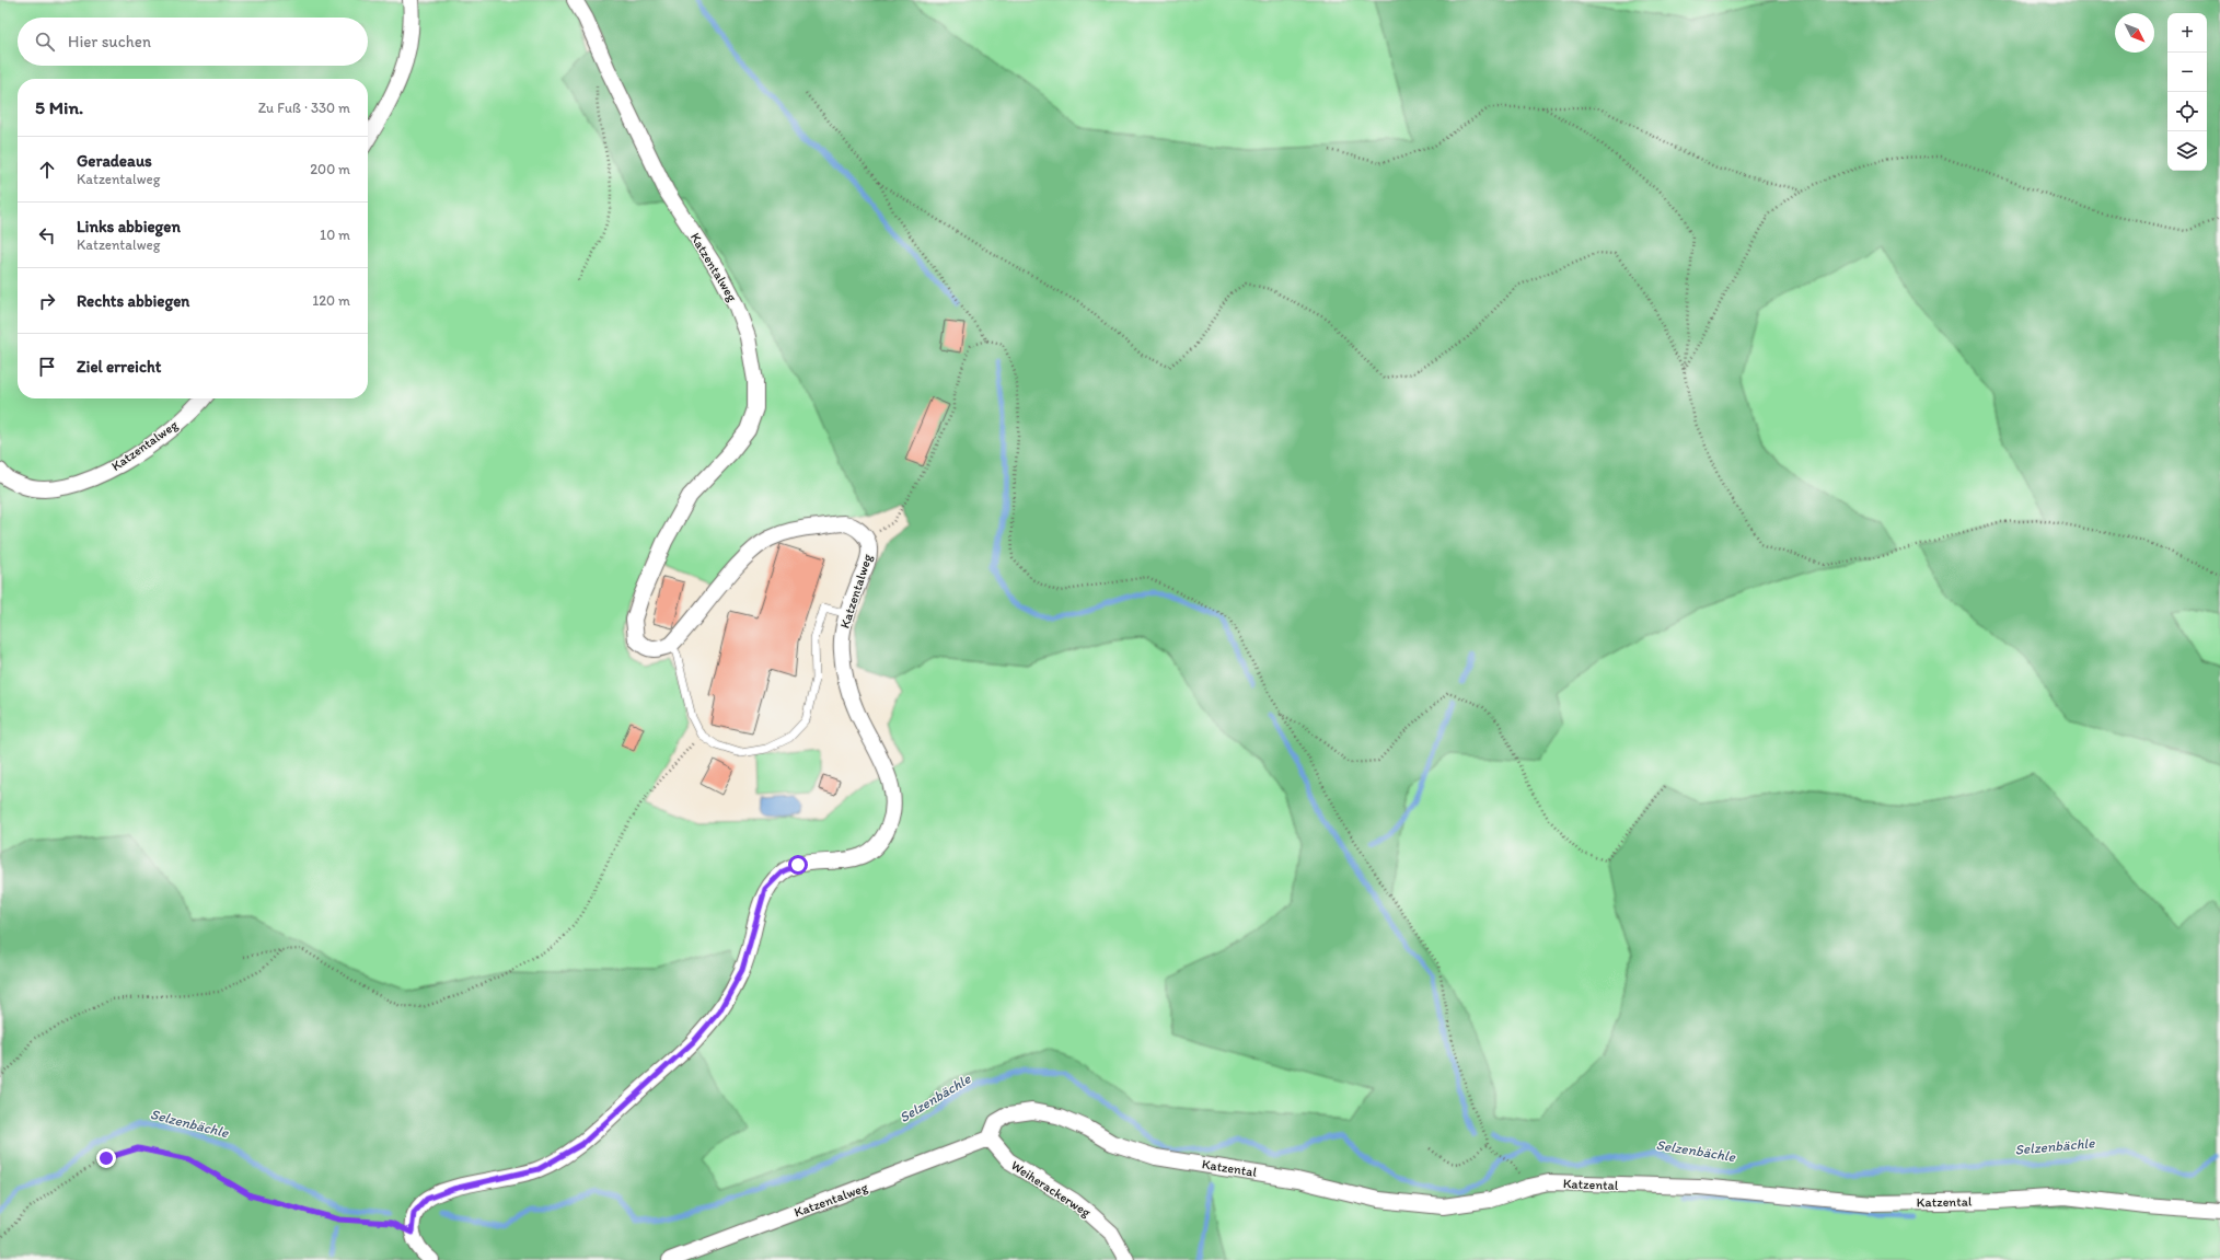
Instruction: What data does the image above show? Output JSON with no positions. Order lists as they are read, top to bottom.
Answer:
{
  "streets": {
    "street": ["Katzentalweg", "Katzental", "Weiherackerweg"]
  },
  "crossings": [
    ["Katzentalweg", "Katzental"],
    ["Katzentalweg", "Weiherackerweg"],
    ["Katzental", "Weiherackerweg"]
  ],
  "water": ["Selzenbächle"],
  "north": "bottom right",
  "page": {
    "map_buttons": ["+", "−"],
    "search": "Hier suchen",
    "heading": ["5 Min.", "Zu Fuß · 330 m"],
    "list": [
      ["Geradeaus", "Katzentalweg", "200 m"],
      ["Links abbiegen", "Katzentalweg", "10 m"],
      ["Rechts abbiegen", "120 m"],
      "Ziel erreicht"
    ]
  }
}
